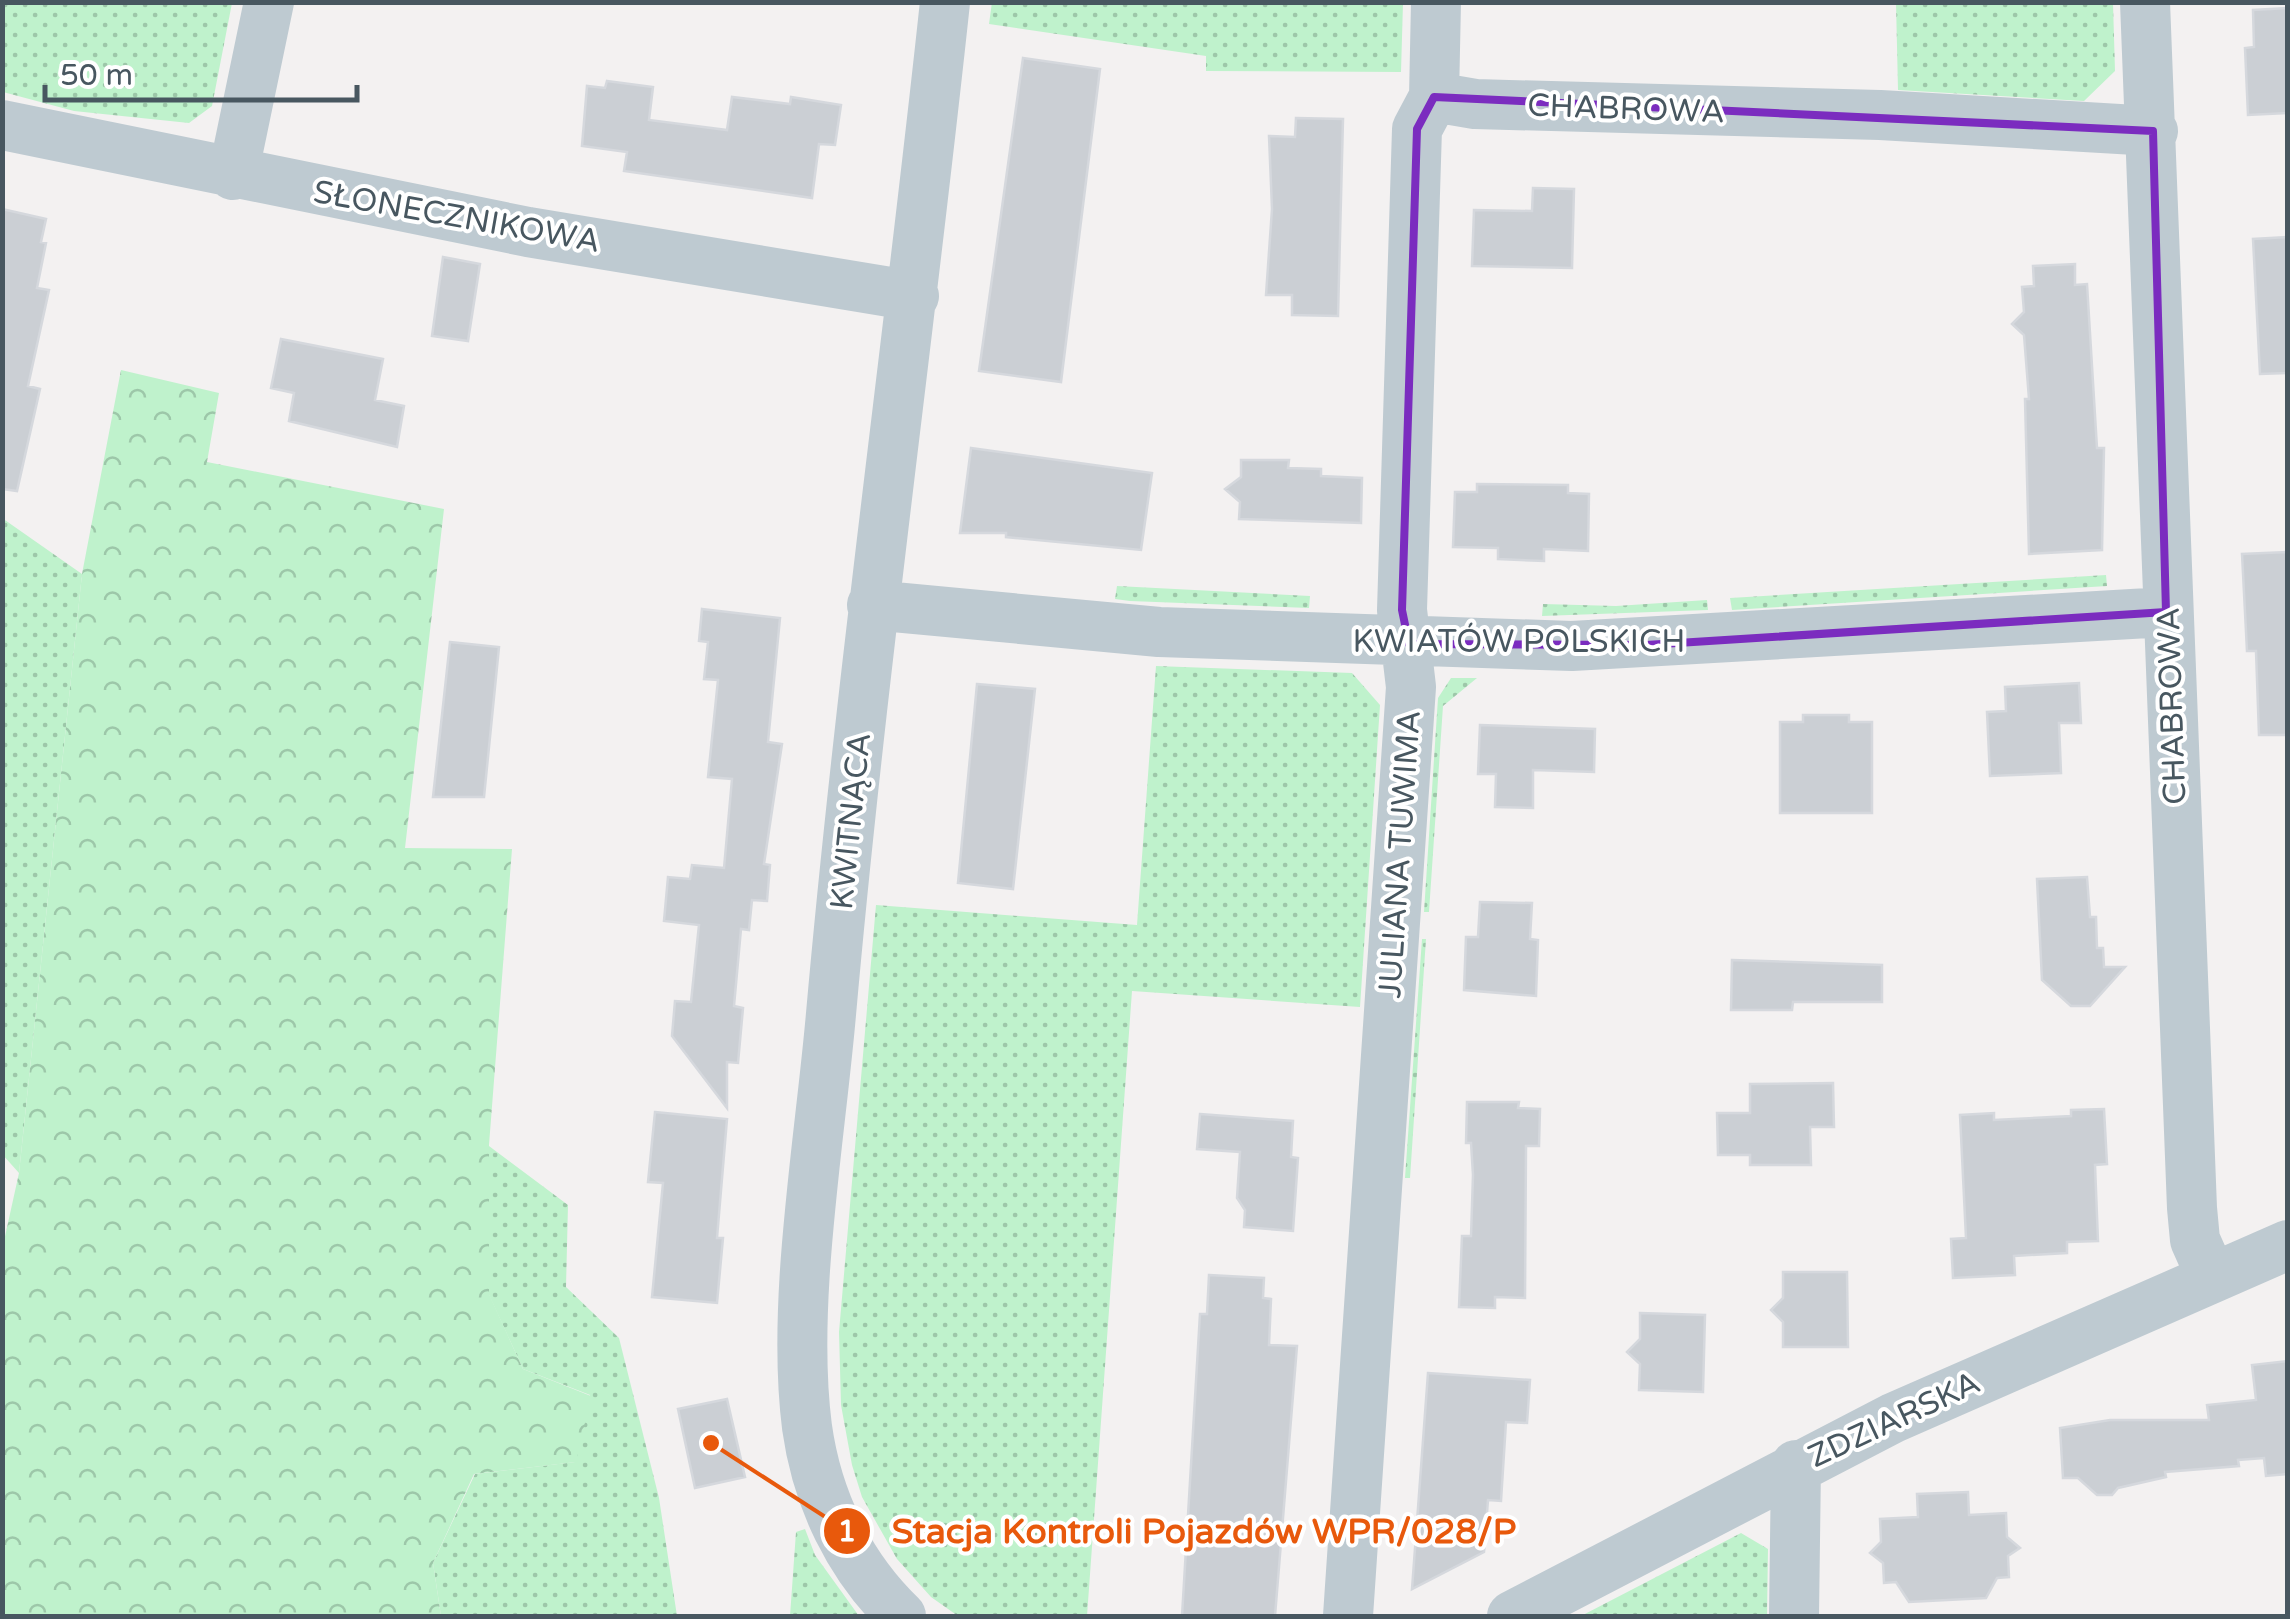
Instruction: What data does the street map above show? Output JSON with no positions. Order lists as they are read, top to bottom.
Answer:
{
  "streets": {
    "street": [
      "CHABROWA",
      "SŁONECZNIKOWA",
      "KWIATÓW POLSKICH",
      "KWITNĄCA",
      "JULIANA TUWIMA",
      "ZDZIARSKA"
    ]
  },
  "crossings": [
    ["CHABROWA", "KWIATÓW POLSKICH"],
    ["CHABROWA", "JULIANA TUWIMA"],
    ["CHABROWA", "ZDZIARSKA"],
    ["SŁONECZNIKOWA", "KWITNĄCA"],
    ["KWIATÓW POLSKICH", "KWITNĄCA"],
    ["KWIATÓW POLSKICH", "JULIANA TUWIMA"]
  ],
  "places": ["Stacja Kontroli Pojazdów WPR/028/P"],
  "scale_bar": "50 m"
}
